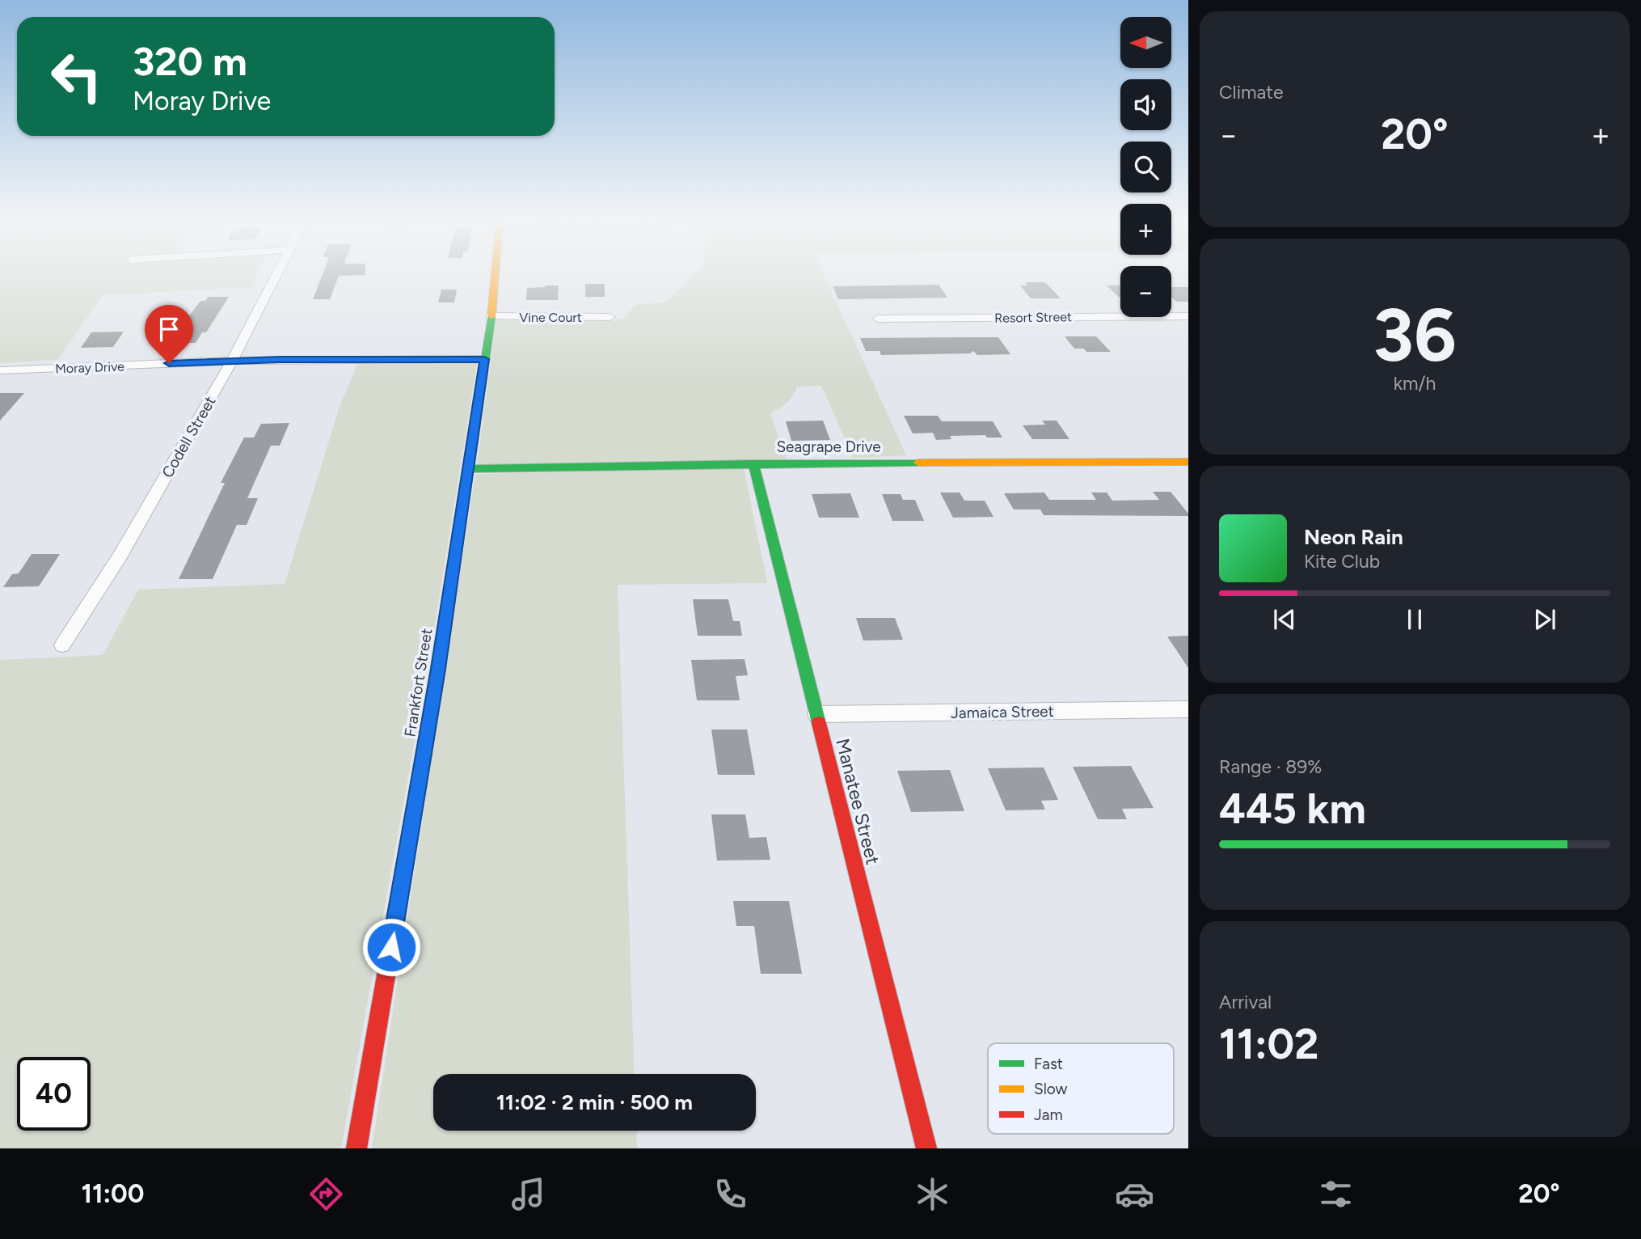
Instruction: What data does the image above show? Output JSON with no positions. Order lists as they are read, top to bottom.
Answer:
{
  "streets": {
    "street": [
      "Vine Court",
      "Resort Street",
      "Moray Drive",
      "Codell Street",
      "Seagrape Drive",
      "Frankfort Street",
      "Jamaica Street",
      "Manatee Street"
    ]
  },
  "crossings": [
    ["Vine Court", "Frankfort Street"],
    ["Moray Drive", "Codell Street"],
    ["Moray Drive", "Frankfort Street"],
    ["Seagrape Drive", "Frankfort Street"],
    ["Seagrape Drive", "Manatee Street"],
    ["Jamaica Street", "Manatee Street"]
  ],
  "legend": ["Fast", "Slow", "Jam"],
  "north": "left",
  "page": {
    "tile": [
      "Climate",
      ["36", "km/h"],
      ["Range · 89%", "445 km"],
      ["Arrival", "11:02"]
    ],
    "map_buttons": ["+", "−"],
    "turn": ["320 m", "Moray Drive"],
    "heat": ["−", "20°", "+"],
    "song": ["Neon Rain", "Kite Club"],
    "limit": "40",
    "trip": "11:02 · 2 min · 500 m",
    "tabs": ["11:00", "20°"]
  }
}
